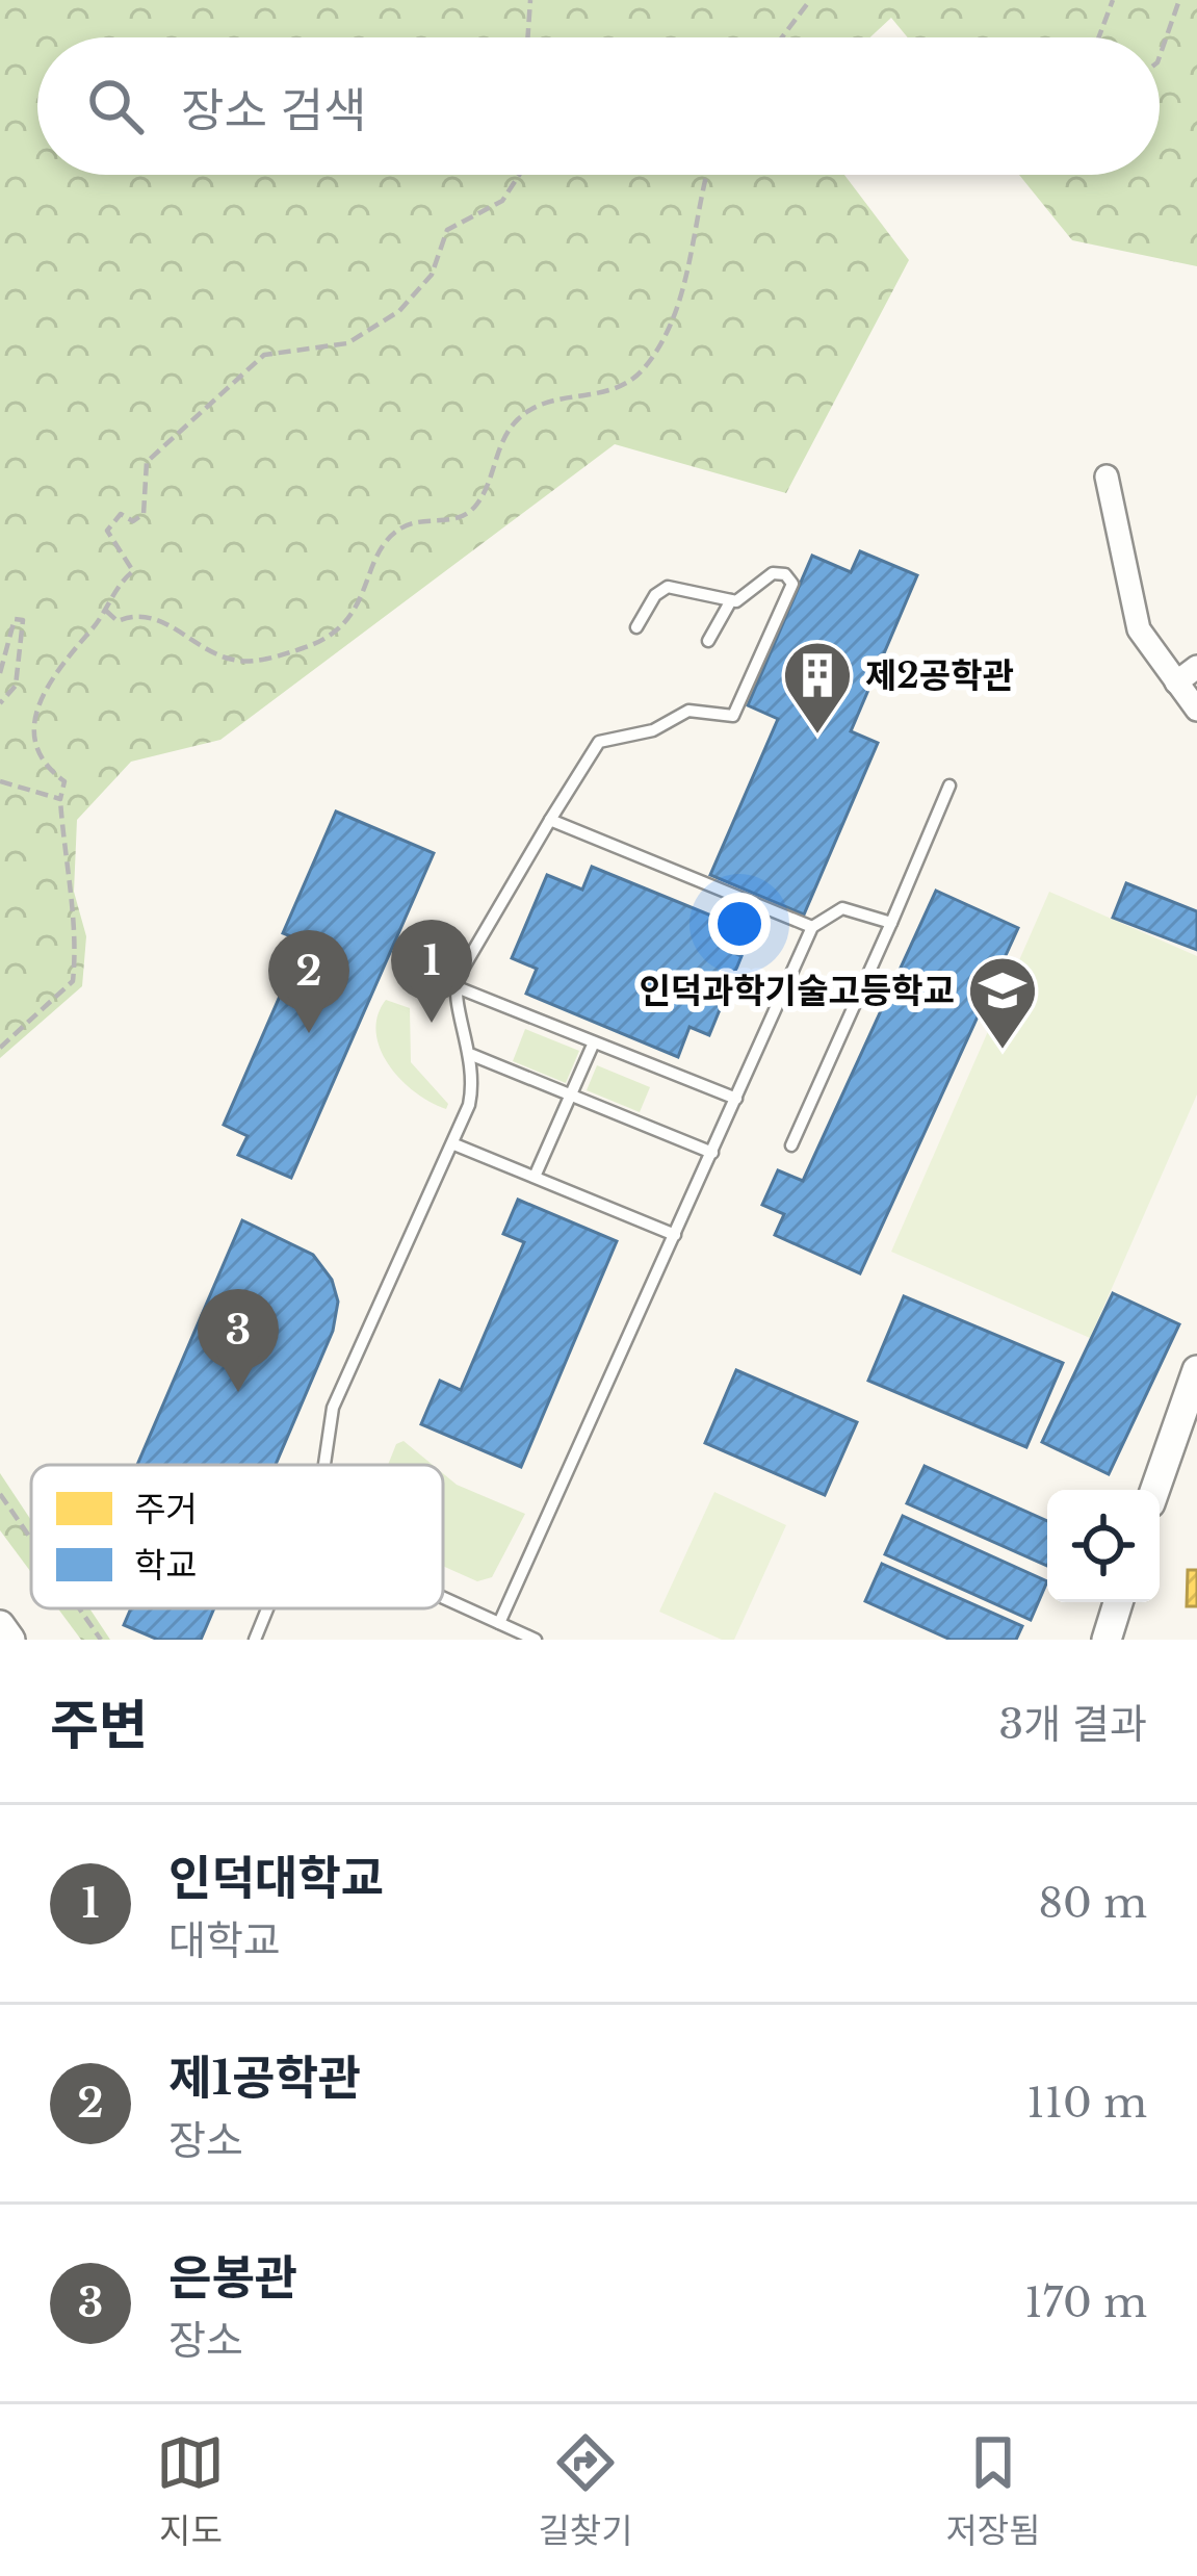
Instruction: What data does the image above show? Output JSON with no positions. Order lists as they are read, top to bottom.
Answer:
{
  "places": {
    "building": ["제2공학관"],
    "school or university": ["인덕과학기술고등학교"]
  },
  "legend": ["주거", "학교"],
  "page": {
    "search": "장소 검색",
    "pins": ["1", "2", "3"],
    "heading": ["주변", "3개 결과"],
    "list": [
      {
        "mark": "1",
        "name": "인덕대학교",
        "note": "대학교",
        "value": "80 m"
      },
      {
        "mark": "2",
        "name": "제1공학관",
        "note": "장소",
        "value": "110 m"
      },
      {
        "mark": "3",
        "name": "은봉관",
        "note": "장소",
        "value": "170 m"
      }
    ],
    "nav": ["지도", "길찾기", "저장됨"]
  }
}
